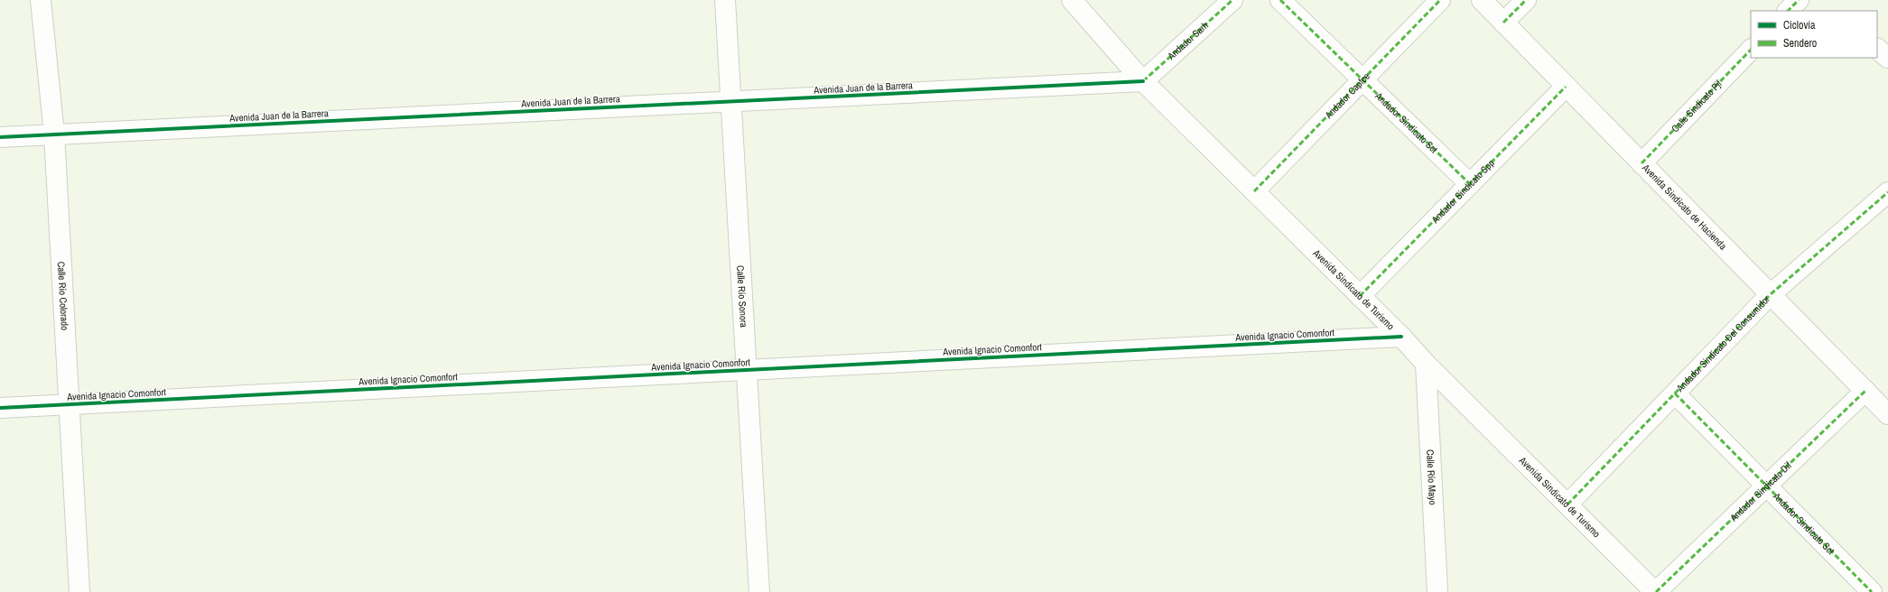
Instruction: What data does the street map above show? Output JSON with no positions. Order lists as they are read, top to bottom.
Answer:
{
  "streets": {
    "street": [
      "Andador Sarh",
      "Avenida Juan de la Barrera",
      "Andador Capfce",
      "Calle Sindicato Pjf",
      "Andador Sindicato Sct",
      "Andador Sindicato Spp",
      "Avenida Sindicato de Hacienda",
      "Avenida Sindicato de Turismo",
      "Calle Río Colorado",
      "Calle Río Sonora",
      "Avenida Ignacio Comonfort",
      "Andador Sindicato Del Consumidor",
      "Calle Río Mayo",
      "Andador Sindicato Dif"
    ]
  },
  "crossings": [
    ["Andador Sarh", "Avenida Juan de la Barrera"],
    ["Andador Sarh", "Avenida Sindicato de Turismo"],
    ["Avenida Juan de la Barrera", "Avenida Sindicato de Turismo"],
    ["Avenida Juan de la Barrera", "Calle Río Colorado"],
    ["Avenida Juan de la Barrera", "Calle Río Sonora"],
    ["Andador Capfce", "Andador Sindicato Sct"],
    ["Andador Capfce", "Avenida Sindicato de Turismo"],
    ["Calle Sindicato Pjf", "Avenida Sindicato de Hacienda"],
    ["Andador Sindicato Sct", "Andador Sindicato Spp"],
    ["Andador Sindicato Sct", "Andador Sindicato Del Consumidor"],
    ["Andador Sindicato Sct", "Andador Sindicato Dif"],
    ["Andador Sindicato Spp", "Avenida Sindicato de Hacienda"],
    ["Andador Sindicato Spp", "Avenida Sindicato de Turismo"],
    ["Avenida Sindicato de Hacienda", "Andador Sindicato Del Consumidor"],
    ["Avenida Sindicato de Hacienda", "Andador Sindicato Dif"],
    ["Avenida Sindicato de Turismo", "Avenida Ignacio Comonfort"],
    ["Avenida Sindicato de Turismo", "Andador Sindicato Del Consumidor"],
    ["Avenida Sindicato de Turismo", "Calle Río Mayo"],
    ["Avenida Sindicato de Turismo", "Andador Sindicato Dif"],
    ["Calle Río Colorado", "Avenida Ignacio Comonfort"],
    ["Calle Río Sonora", "Avenida Ignacio Comonfort"]
  ],
  "legend": ["Ciclovía", "Sendero"]
}
